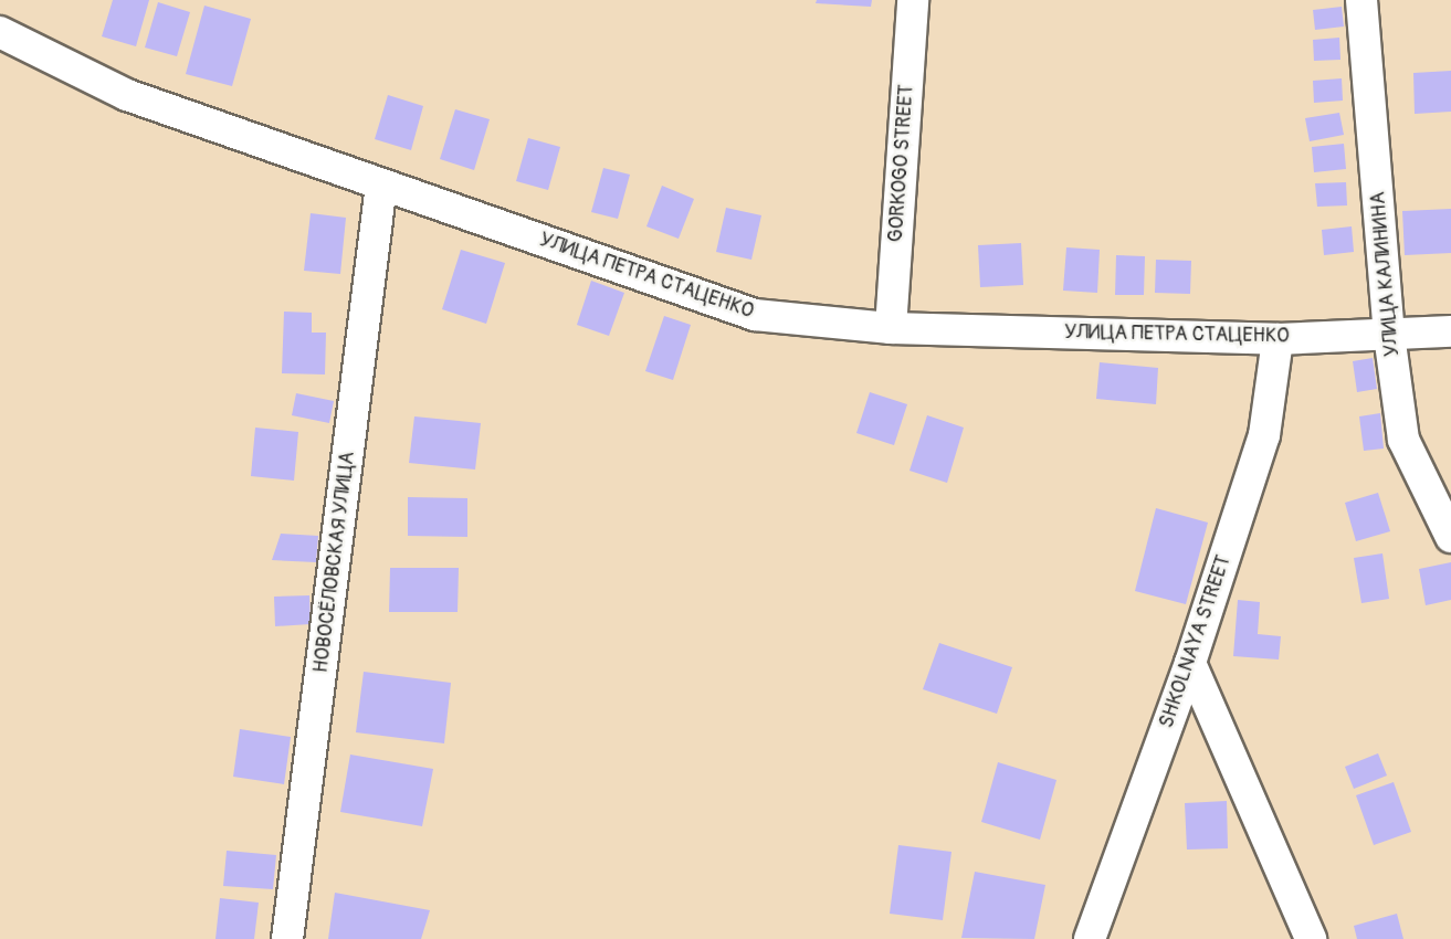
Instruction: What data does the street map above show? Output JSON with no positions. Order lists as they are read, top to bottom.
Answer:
{
  "streets": {
    "street": [
      "GORKOGO STREET",
      "УЛИЦА КАЛИНИНА",
      "УЛИЦА ПЕТРА СТАЦЕНКО",
      "НОВОСЁЛОВСКАЯ УЛИЦА",
      "SHKOLNAYA STREET"
    ]
  },
  "crossings": [
    ["GORKOGO STREET", "УЛИЦА ПЕТРА СТАЦЕНКО"],
    ["УЛИЦА КАЛИНИНА", "УЛИЦА ПЕТРА СТАЦЕНКО"],
    ["УЛИЦА ПЕТРА СТАЦЕНКО", "НОВОСЁЛОВСКАЯ УЛИЦА"],
    ["УЛИЦА ПЕТРА СТАЦЕНКО", "SHKOLNAYA STREET"]
  ]
}
